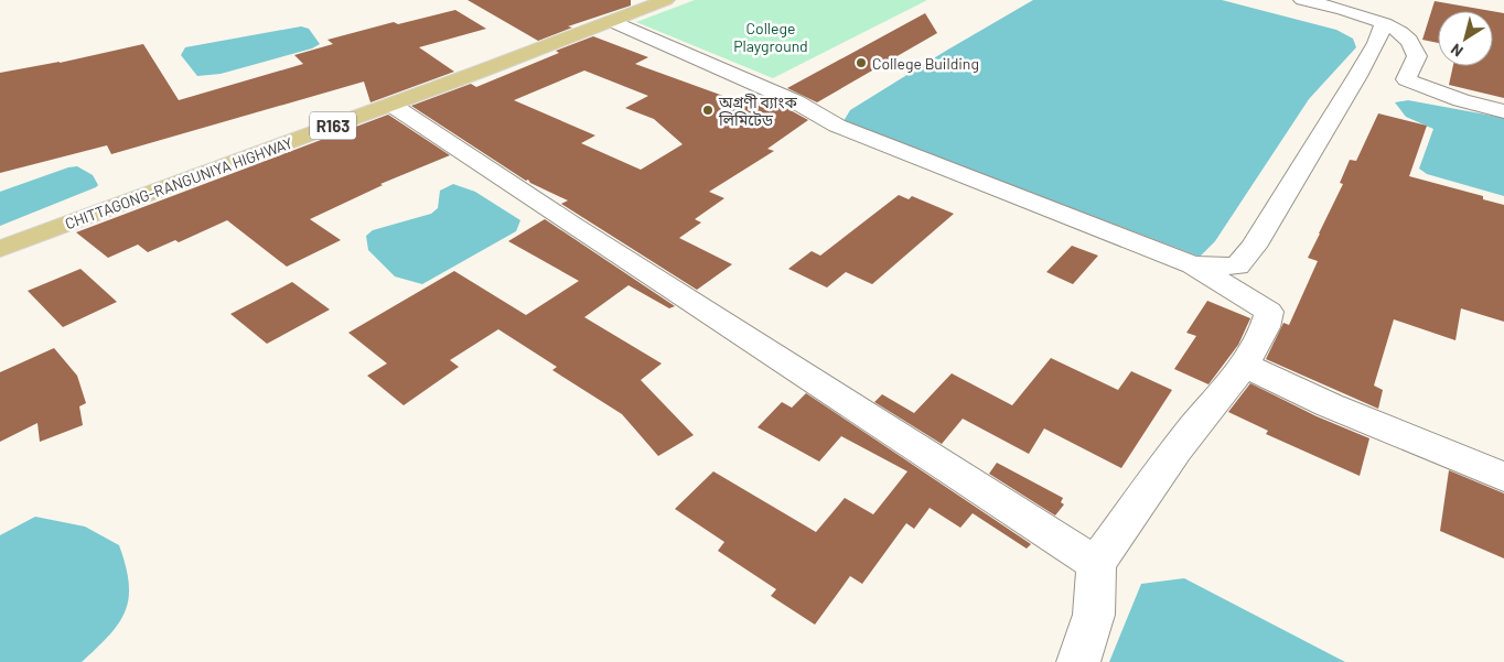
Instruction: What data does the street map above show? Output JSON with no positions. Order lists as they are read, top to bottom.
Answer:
{
  "streets": {
    "main road": ["R163", "CHITTAGONG-RANGUNIYA HIGHWAY"]
  },
  "parks": ["College Playground"],
  "places": ["College Building", "অগ্রণী ব্যাংক লিমিটেড"],
  "north": "bottom left"
}
